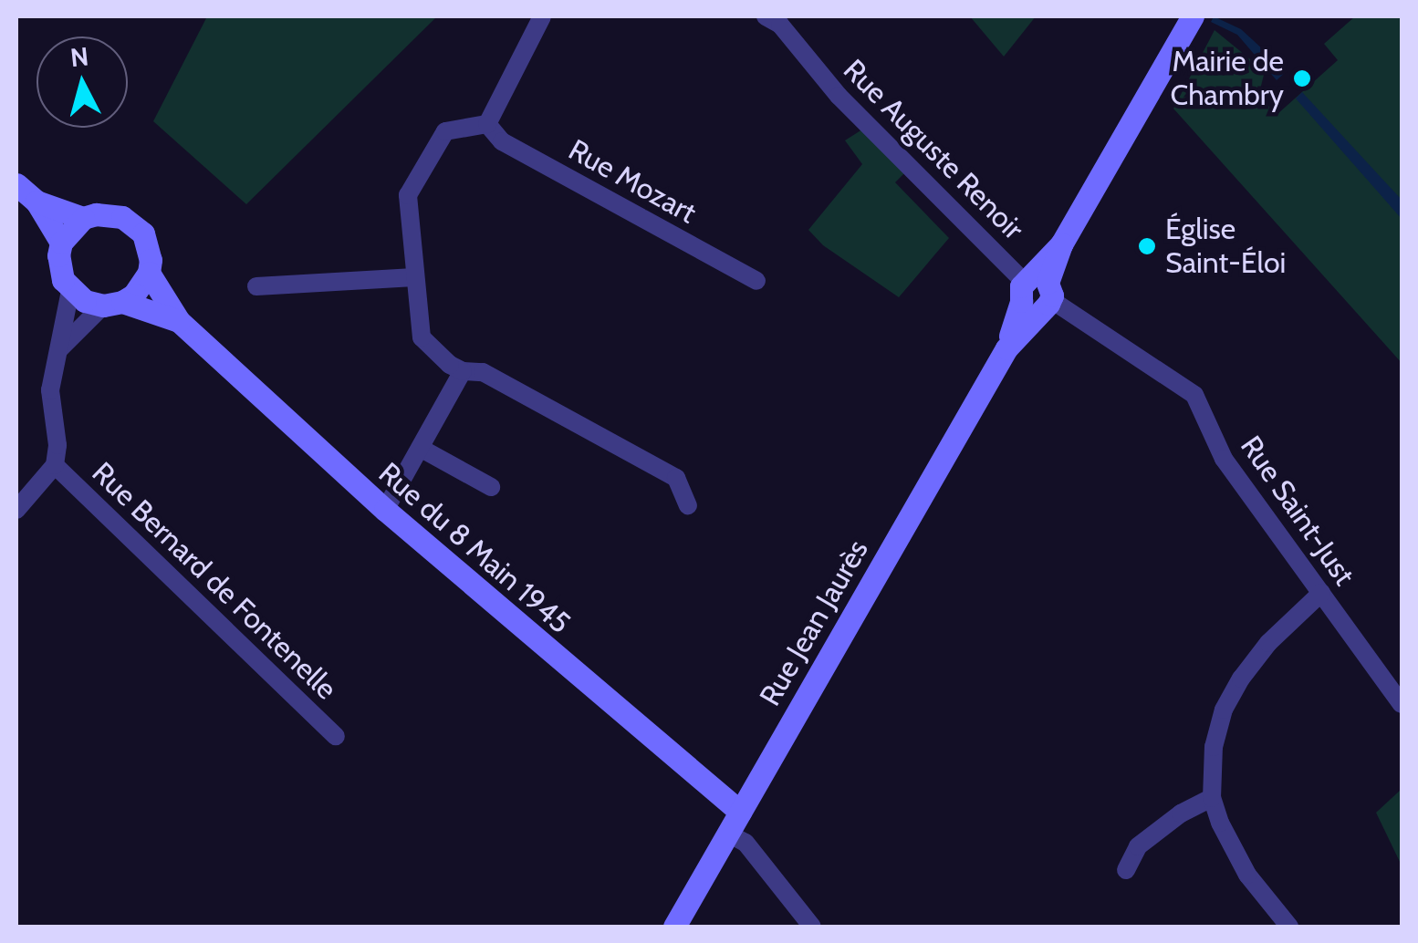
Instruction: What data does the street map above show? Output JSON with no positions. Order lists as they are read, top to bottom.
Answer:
{
  "streets": {
    "main road": ["Rue du 8 Main 1945", "Rue Jean Jaurès"],
    "street": [
      "Rue Auguste Renoir",
      "Rue Mozart",
      "Rue Saint-Just",
      "Rue Bernard de Fontenelle"
    ]
  },
  "crossings": [
    ["Rue Auguste Renoir", "Rue Saint-Just"],
    ["Rue Auguste Renoir", "Rue Jean Jaurès"],
    ["Rue Saint-Just", "Rue Jean Jaurès"],
    ["Rue du 8 Main 1945", "Rue Jean Jaurès"]
  ],
  "places": ["Mairie de Chambry", "Église Saint-Éloi"],
  "north": "top"
}
